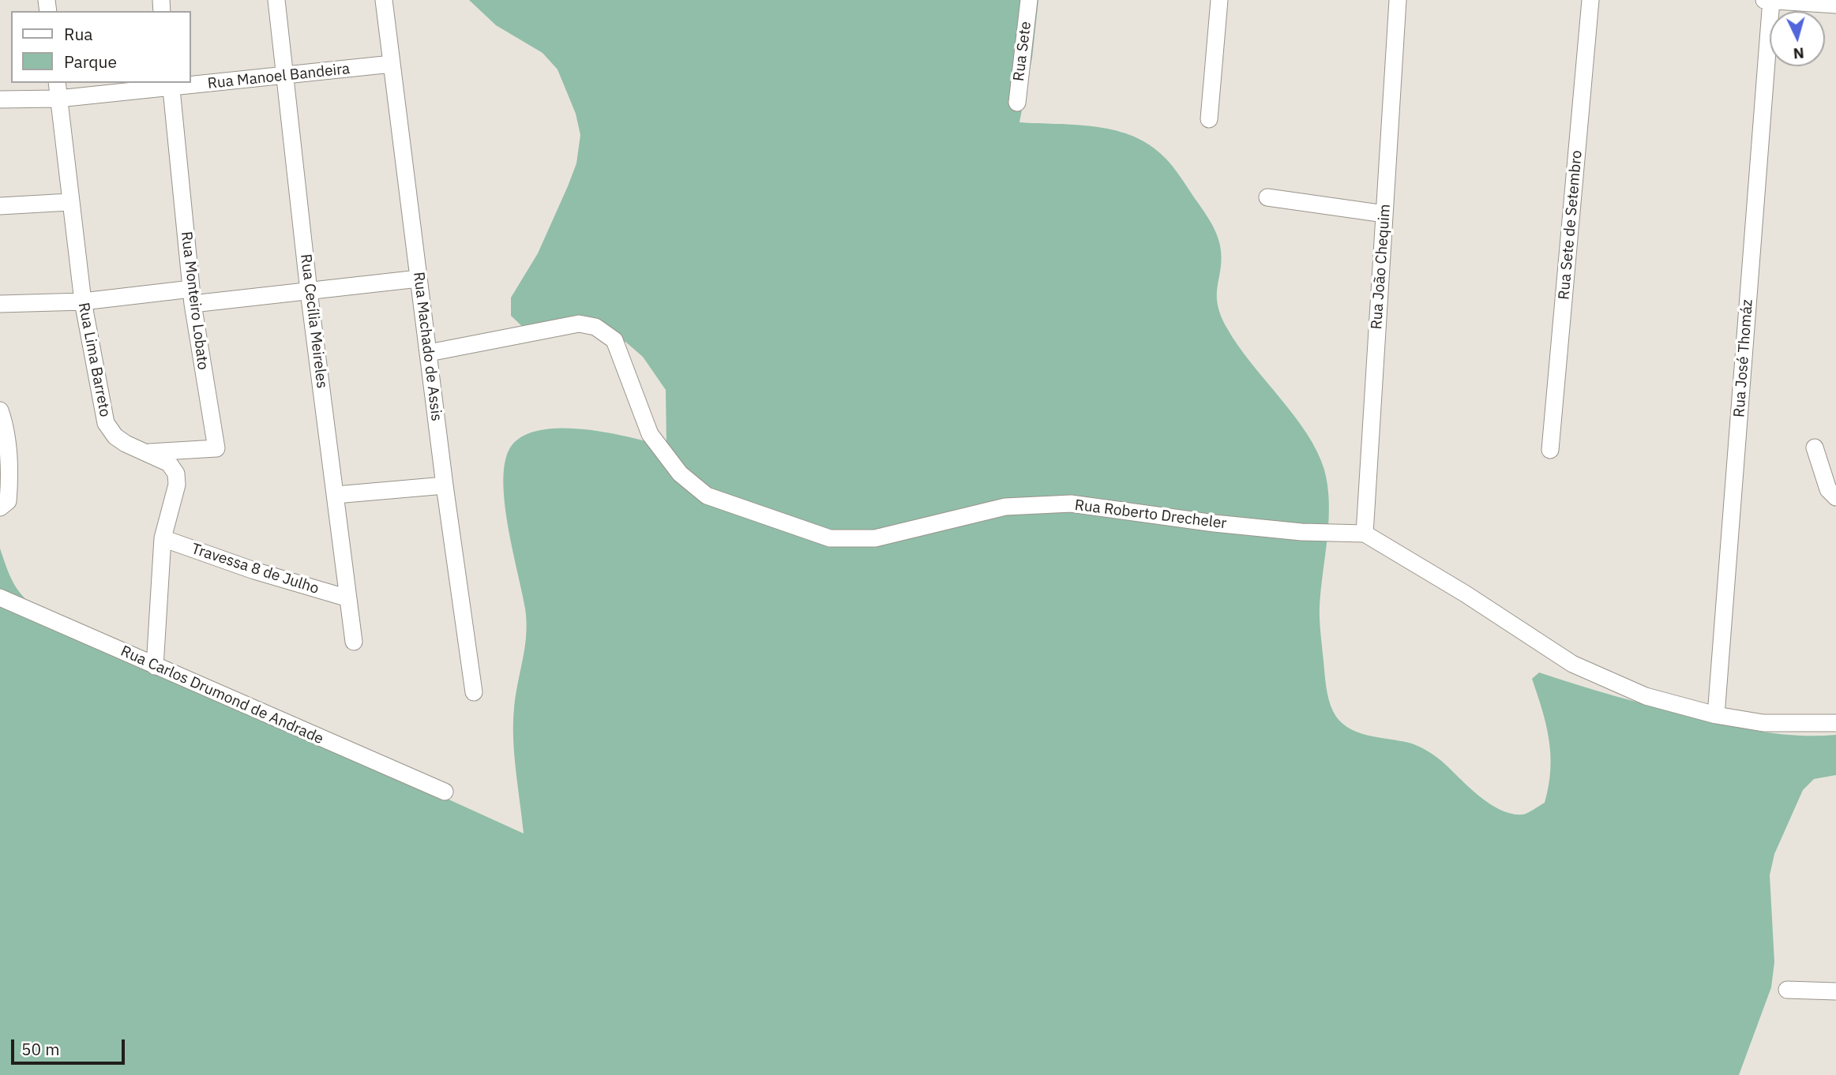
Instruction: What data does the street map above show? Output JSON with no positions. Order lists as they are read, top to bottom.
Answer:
{
  "streets": {
    "street": [
      "Rua Sete",
      "Rua Manoel Bandeira",
      "Rua Sete de Setembro",
      "Rua João Chequim",
      "Rua Monteiro Lobato",
      "Rua Cecília Meireles",
      "Rua Machado de Assis",
      "Rua José Thomáz",
      "Rua Lima Barreto",
      "Rua Roberto Drecheler",
      "Travessa 8 de Julho",
      "Rua Carlos Drumond de Andrade"
    ]
  },
  "crossings": [
    ["Rua Manoel Bandeira", "Rua Monteiro Lobato"],
    ["Rua Manoel Bandeira", "Rua Cecília Meireles"],
    ["Rua Manoel Bandeira", "Rua Machado de Assis"],
    ["Rua Manoel Bandeira", "Rua Lima Barreto"],
    ["Rua João Chequim", "Rua Roberto Drecheler"],
    ["Rua Monteiro Lobato", "Rua Lima Barreto"],
    ["Rua Cecília Meireles", "Travessa 8 de Julho"],
    ["Rua Machado de Assis", "Rua Roberto Drecheler"],
    ["Rua José Thomáz", "Rua Roberto Drecheler"],
    ["Rua Lima Barreto", "Travessa 8 de Julho"],
    ["Rua Lima Barreto", "Rua Carlos Drumond de Andrade"]
  ],
  "legend": ["Rua", "Parque"],
  "scale_bar": "50 m",
  "north": "bottom"
}
